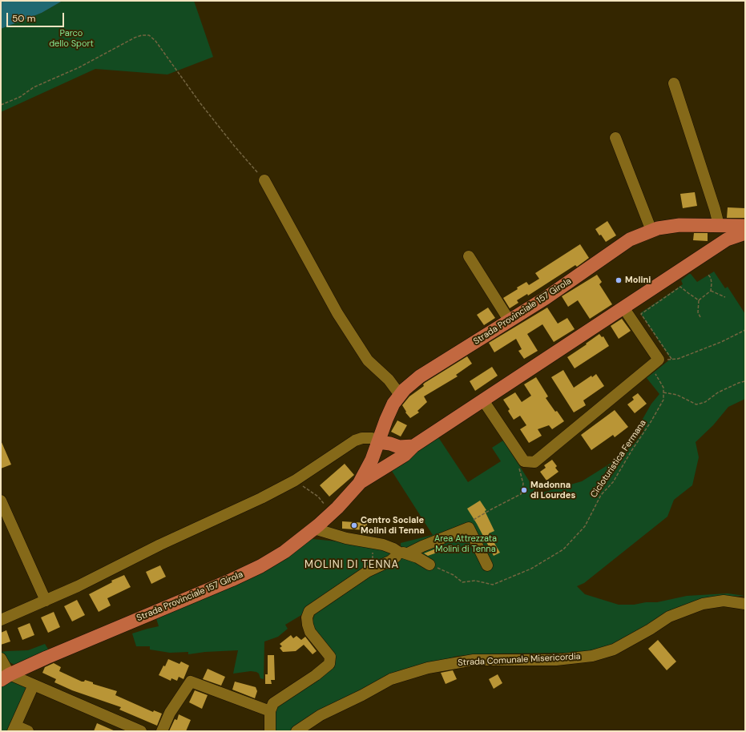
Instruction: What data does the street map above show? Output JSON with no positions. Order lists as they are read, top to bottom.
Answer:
{
  "streets": {
    "main road": ["Strada Provinciale 157 Girola"],
    "street": ["Strada Comunale Misericordia"],
    "path": ["Cicloturistica Fermana"]
  },
  "districts": ["MOLINI DI TENNA"],
  "parks": ["Parco dello Sport", "Area Attrezzata Molini di Tenna"],
  "places": ["Molini", "Madonna di Lourdes", "Centro Sociale Molini di Tenna"],
  "scale_bar": "50 m"
}
